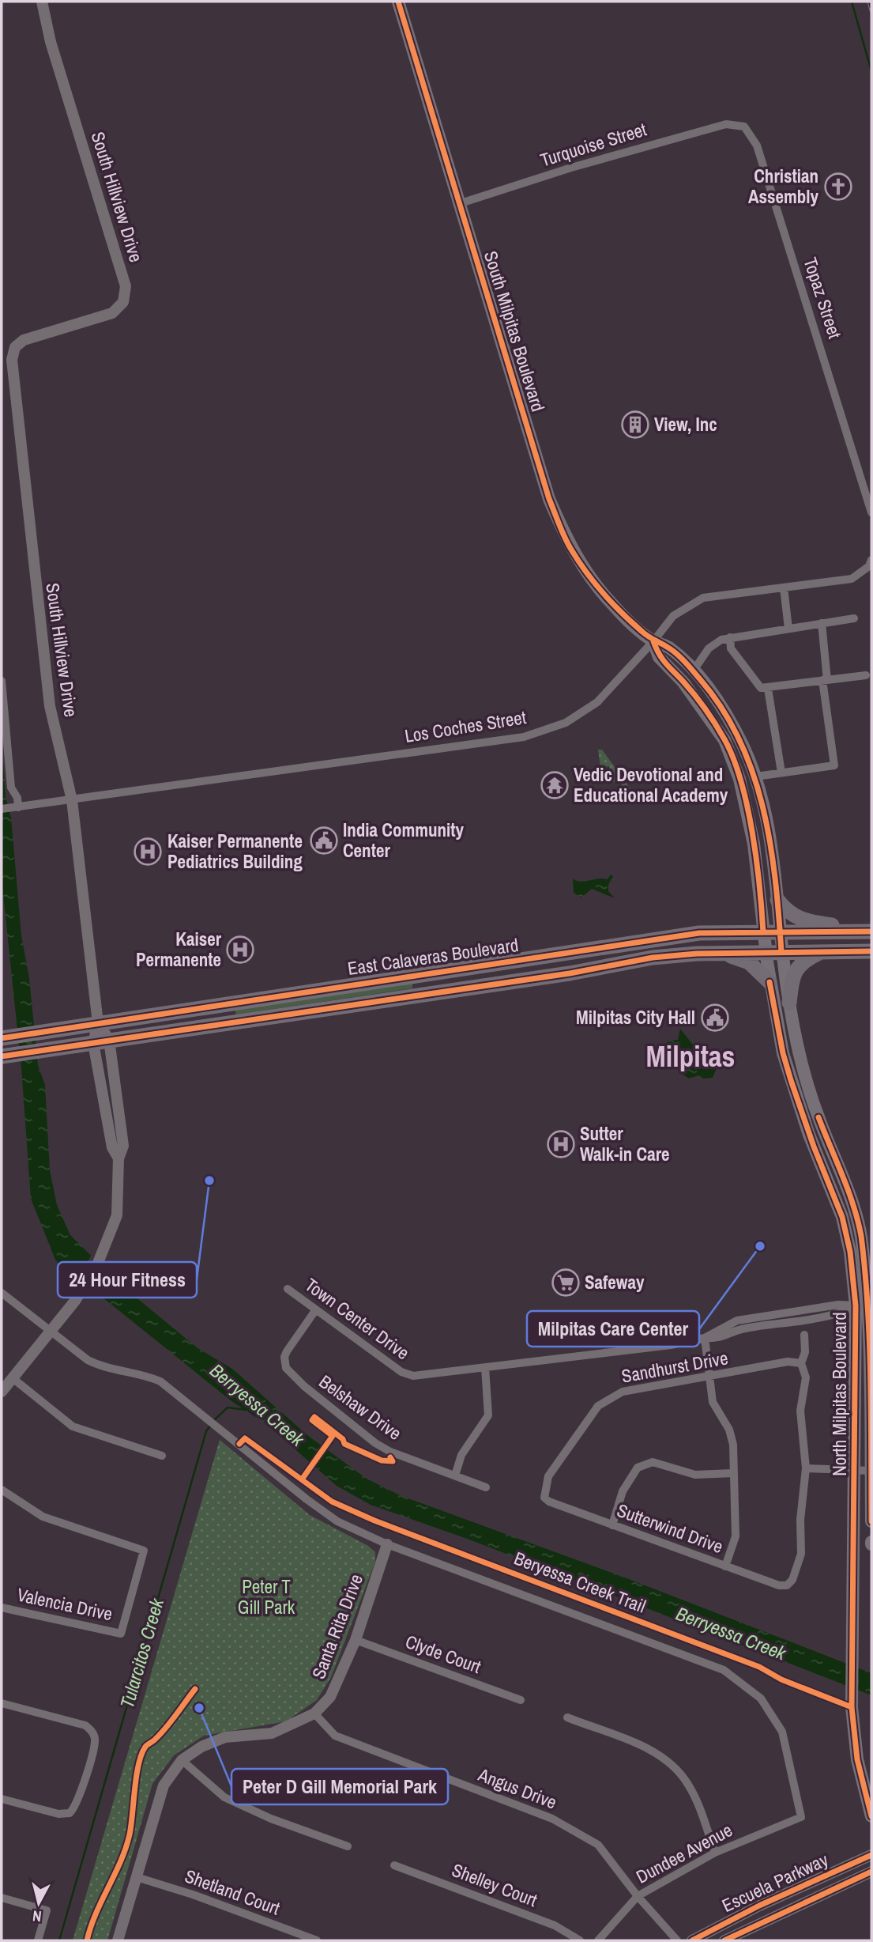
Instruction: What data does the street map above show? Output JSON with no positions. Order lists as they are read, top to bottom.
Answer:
{
  "streets": {
    "highway": ["East Calaveras Boulevard"],
    "main road": ["South Milpitas Boulevard", "North Milpitas Boulevard"],
    "street": [
      "Turquoise Street",
      "South Hillview Drive",
      "Topaz Street",
      "Los Coches Street",
      "Town Center Drive",
      "Sandhurst Drive",
      "Belshaw Drive",
      "Sutterwind Drive",
      "Valencia Drive",
      "Santa Rita Drive",
      "Clyde Court",
      "Angus Drive",
      "Dundee Avenue",
      "Escuela Parkway",
      "Shelley Court",
      "Shetland Court"
    ],
    "cycle path": ["Beryessa Creek Trail"]
  },
  "crossings": [
    ["Turquoise Street", "Topaz Street"],
    ["Turquoise Street", "South Milpitas Boulevard"],
    ["South Hillview Drive", "Los Coches Street"],
    ["South Hillview Drive", "East Calaveras Boulevard"],
    ["South Milpitas Boulevard", "Los Coches Street"],
    ["South Milpitas Boulevard", "East Calaveras Boulevard"],
    ["South Milpitas Boulevard", "North Milpitas Boulevard"],
    ["East Calaveras Boulevard", "North Milpitas Boulevard"],
    ["Town Center Drive", "North Milpitas Boulevard"],
    ["Town Center Drive", "Belshaw Drive"],
    ["Sandhurst Drive", "Sutterwind Drive"],
    ["Santa Rita Drive", "Clyde Court"],
    ["Santa Rita Drive", "Angus Drive"],
    ["Santa Rita Drive", "Dundee Avenue"],
    ["Santa Rita Drive", "Shetland Court"],
    ["Angus Drive", "Dundee Avenue"]
  ],
  "districts": ["Milpitas"],
  "water": ["Berryessa Creek", "Tularcitos Creek"],
  "parks": ["Peter T Gill Park"],
  "places": {
    "church": ["Christian Assembly"],
    "building": ["View, Inc"],
    "temple": ["Vedic Devotional and Educational Academy"],
    "public building": ["India Community Center", "Milpitas City Hall"],
    "hospital": ["Kaiser Permanente Pediatrics Building", "Kaiser Permanente", "Sutter Walk-in Care"],
    "other": ["24 Hour Fitness", "Milpitas Care Center", "Peter D Gill Memorial Park"],
    "supermarket": ["Safeway"]
  },
  "north": "bottom"
}
